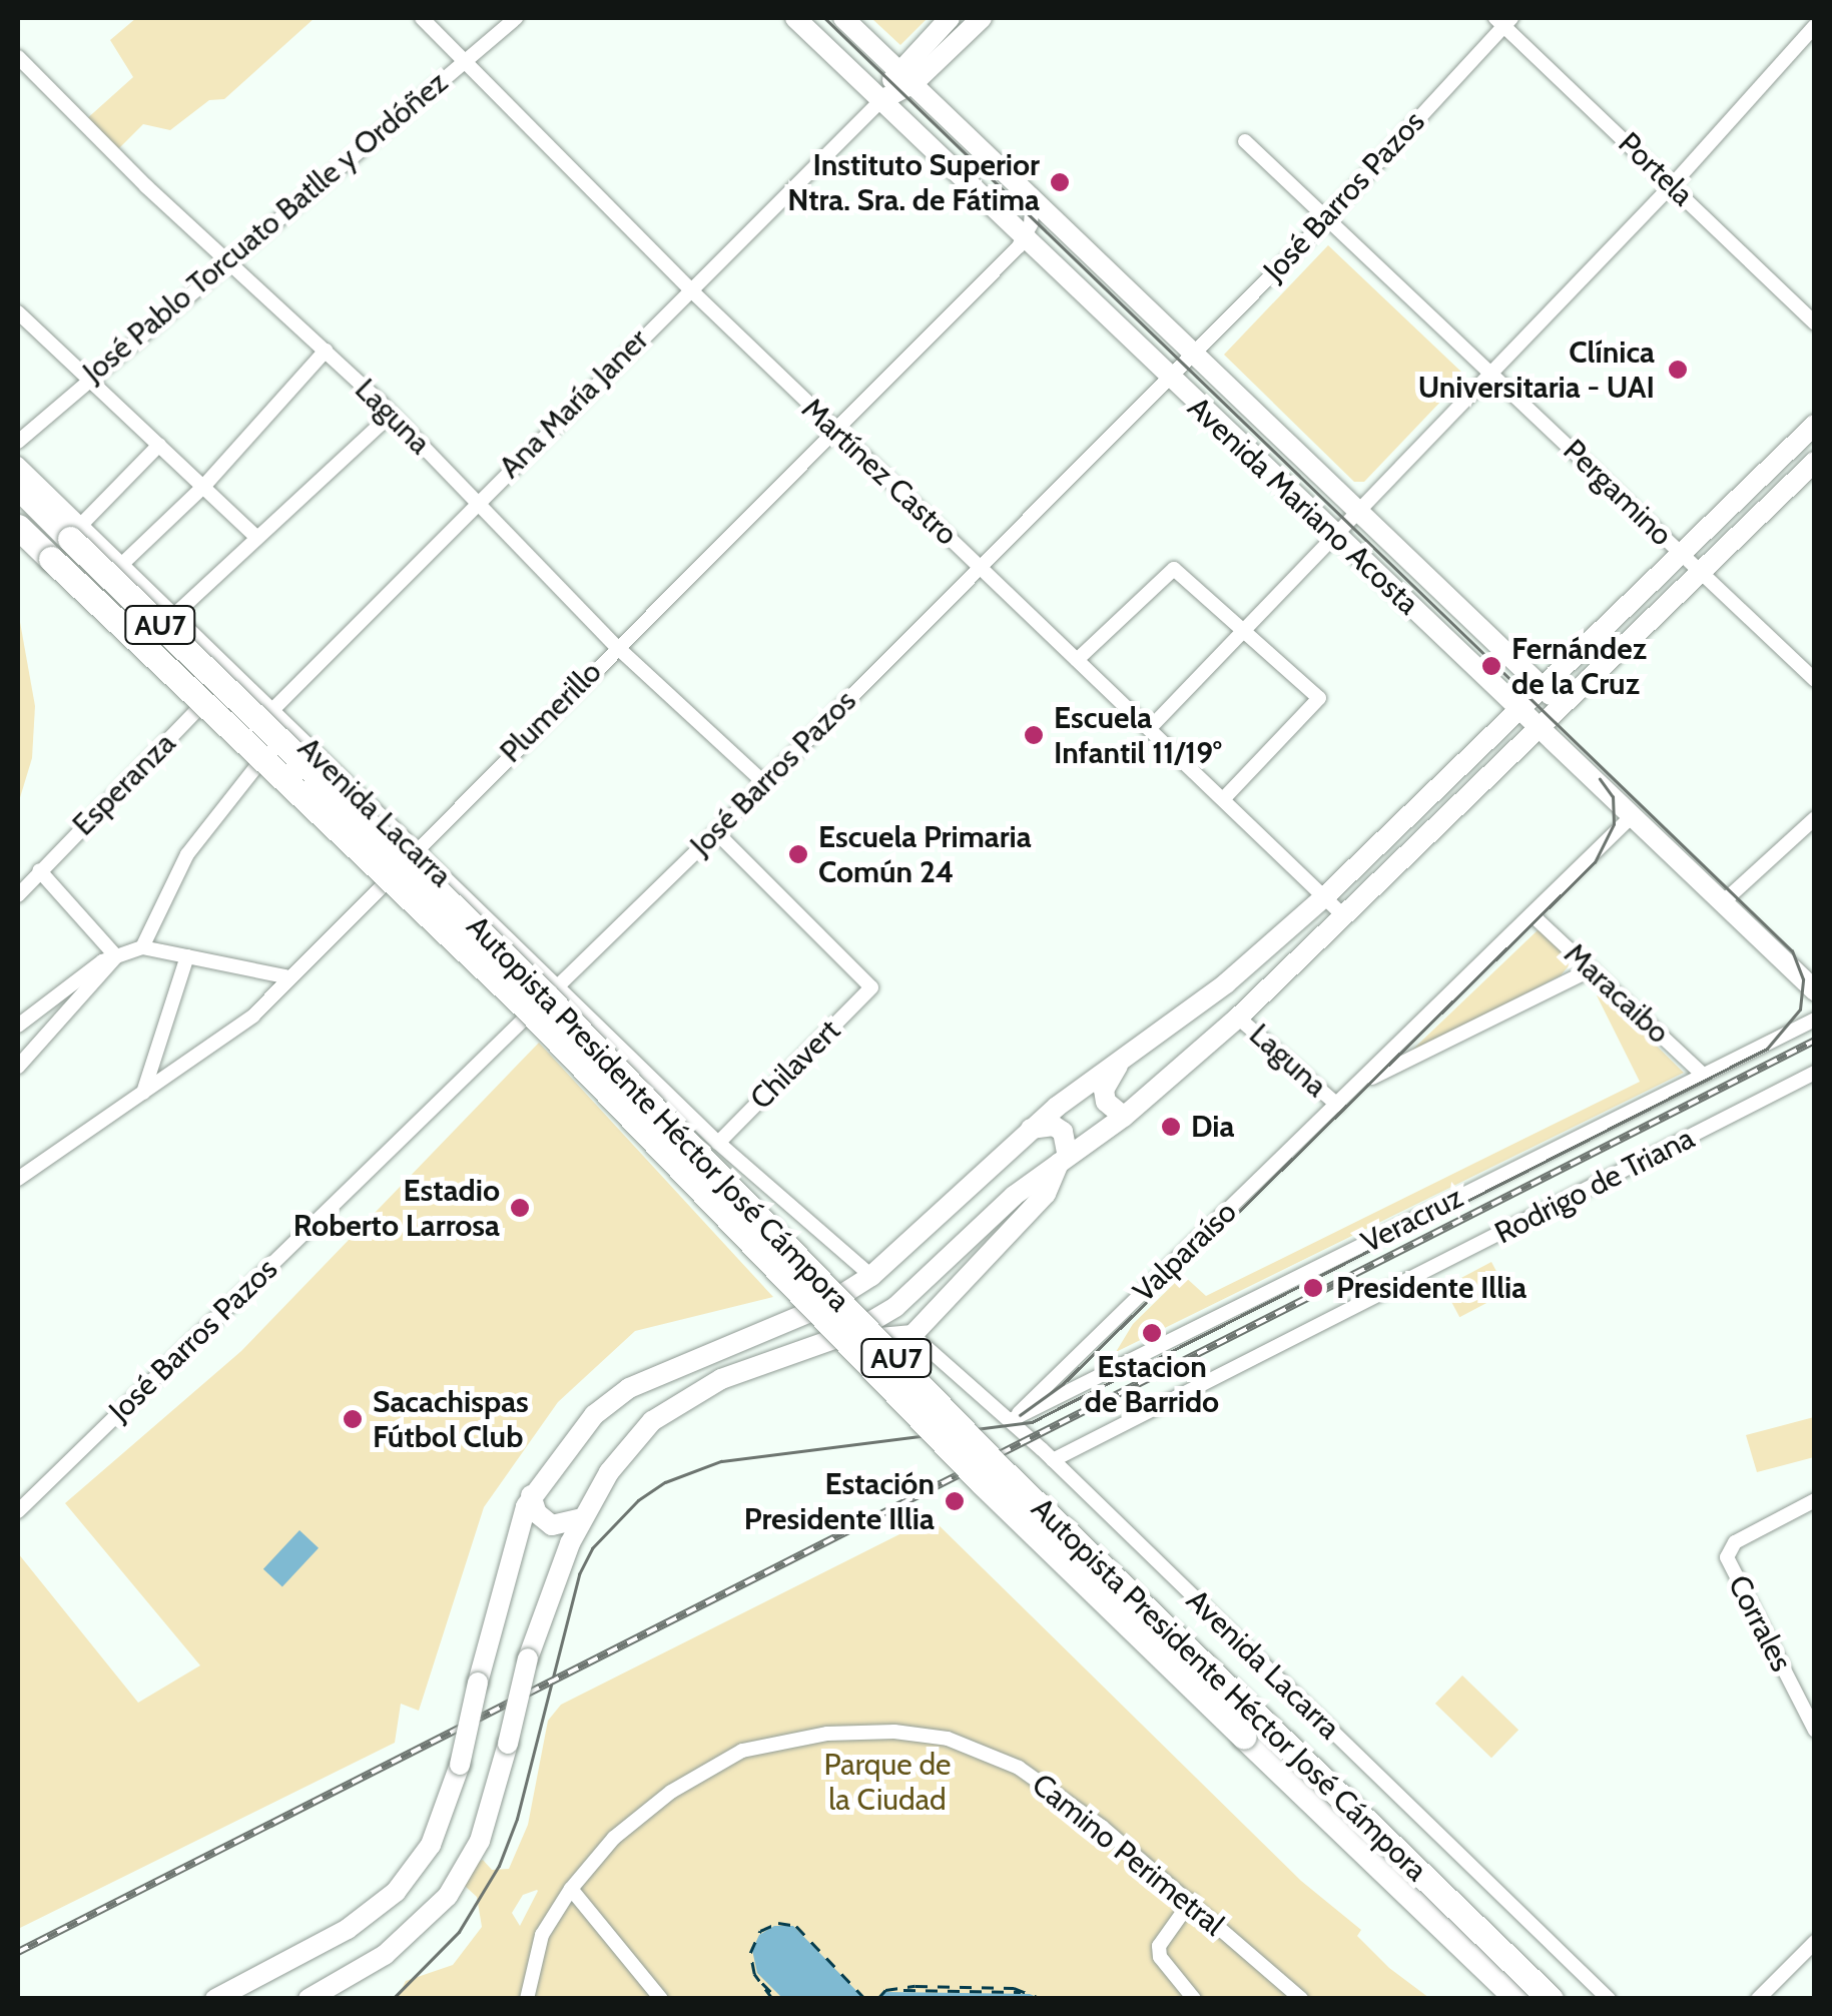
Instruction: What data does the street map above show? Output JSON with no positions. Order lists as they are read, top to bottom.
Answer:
{
  "streets": {
    "highway": ["AU7", "Autopista Presidente Héctor José Cámpora"],
    "main road": ["Avenida Mariano Acosta"],
    "street": [
      "Portela",
      "José Barros Pazos",
      "José Pablo Torcuato Batlle y Ordóñez",
      "Ana María Janer",
      "Laguna",
      "Martínez Castro",
      "Pergamino",
      "Plumerillo",
      "Esperanza",
      "Avenida Lacarra",
      "Maracaibo",
      "Chilavert",
      "Rodrigo de Triana",
      "Veracruz",
      "Valparaíso",
      "Corrales",
      "Camino Perimetral"
    ]
  },
  "crossings": [
    ["Portela", "José Barros Pazos"],
    ["José Barros Pazos", "Laguna"],
    ["José Barros Pazos", "Martínez Castro"],
    ["José Barros Pazos", "Pergamino"],
    ["José Barros Pazos", "Avenida Mariano Acosta"],
    ["José Barros Pazos", "Avenida Lacarra"],
    ["José Barros Pazos", "Chilavert"],
    ["José Pablo Torcuato Batlle y Ordóñez", "Laguna"],
    ["José Pablo Torcuato Batlle y Ordóñez", "Martínez Castro"],
    ["Ana María Janer", "Laguna"],
    ["Ana María Janer", "Martínez Castro"],
    ["Ana María Janer", "Avenida Mariano Acosta"],
    ["Ana María Janer", "Avenida Lacarra"],
    ["Laguna", "Plumerillo"],
    ["Laguna", "Valparaíso"],
    ["Martínez Castro", "Plumerillo"],
    ["Avenida Mariano Acosta", "Plumerillo"],
    ["Avenida Mariano Acosta", "Valparaíso"],
    ["Plumerillo", "Avenida Lacarra"],
    ["Esperanza", "Avenida Lacarra"],
    ["Avenida Lacarra", "Chilavert"],
    ["Avenida Lacarra", "Autopista Presidente Héctor José Cámpora"],
    ["Avenida Lacarra", "Rodrigo de Triana"],
    ["Avenida Lacarra", "Veracruz"],
    ["Avenida Lacarra", "Valparaíso"],
    ["Maracaibo", "Veracruz"],
    ["Maracaibo", "Valparaíso"],
    ["Veracruz", "Valparaíso"]
  ],
  "parks": ["Parque de la Ciudad"],
  "places": [
    "Instituto Superior Ntra. Sra. de Fátima",
    "Clínica Universitaria - UAI",
    "Fernández de la Cruz",
    "Escuela Infantil 11/19°",
    "Escuela Primaria Común 24",
    "Dia",
    "Estadio Roberto Larrosa",
    "Presidente Illia",
    "Estacion de Barrido",
    "Sacachispas Fútbol Club",
    "Estación Presidente Illia"
  ]
}
